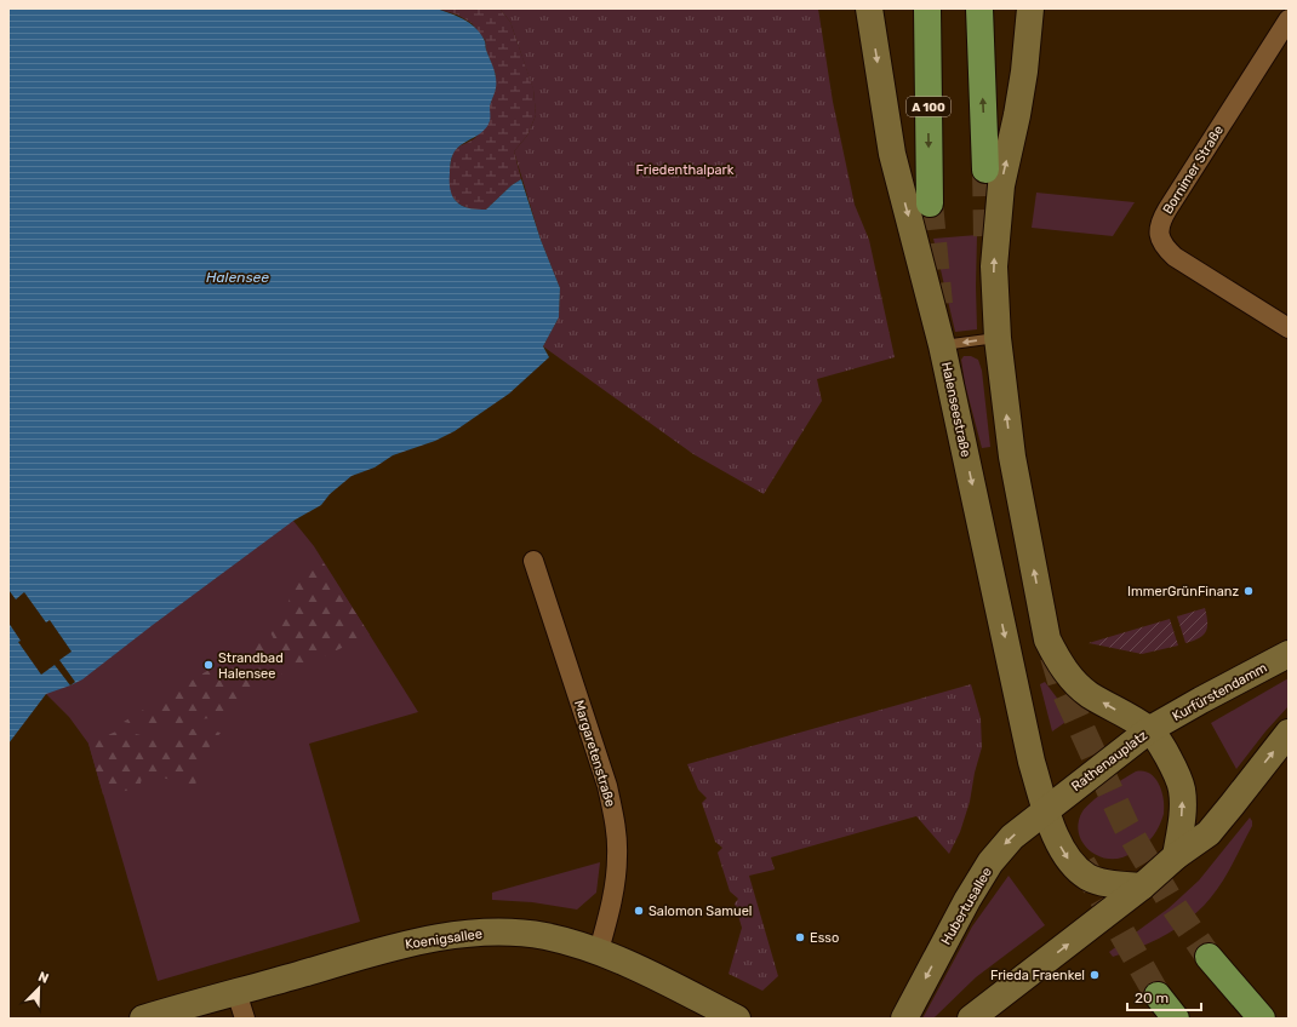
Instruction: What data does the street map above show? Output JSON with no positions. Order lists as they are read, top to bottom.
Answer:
{
  "streets": {
    "highway": ["A 100"],
    "main road": [
      "Halenseestraße",
      "Kurfürstendamm",
      "Rathenauplatz",
      "Hubertusallee",
      "Koenigsallee"
    ],
    "street": ["Bornimer Straße", "Margaretenstraße"]
  },
  "crossings": [
    ["Halenseestraße", "Kurfürstendamm"],
    ["Halenseestraße", "Rathenauplatz"],
    ["Halenseestraße", "Hubertusallee"],
    ["Kurfürstendamm", "Rathenauplatz"],
    ["Kurfürstendamm", "Hubertusallee"],
    ["Margaretenstraße", "Koenigsallee"],
    ["Rathenauplatz", "Hubertusallee"]
  ],
  "one_way": ["Rathenauplatz"],
  "water": ["Halensee"],
  "parks": ["Friedenthalpark"],
  "places": [
    "ImmerGrünFinanz",
    "Strandbad Halensee",
    "Salomon Samuel",
    "Esso",
    "Frieda Fraenkel"
  ],
  "scale_bar": "20 m",
  "north": "top right"
}
